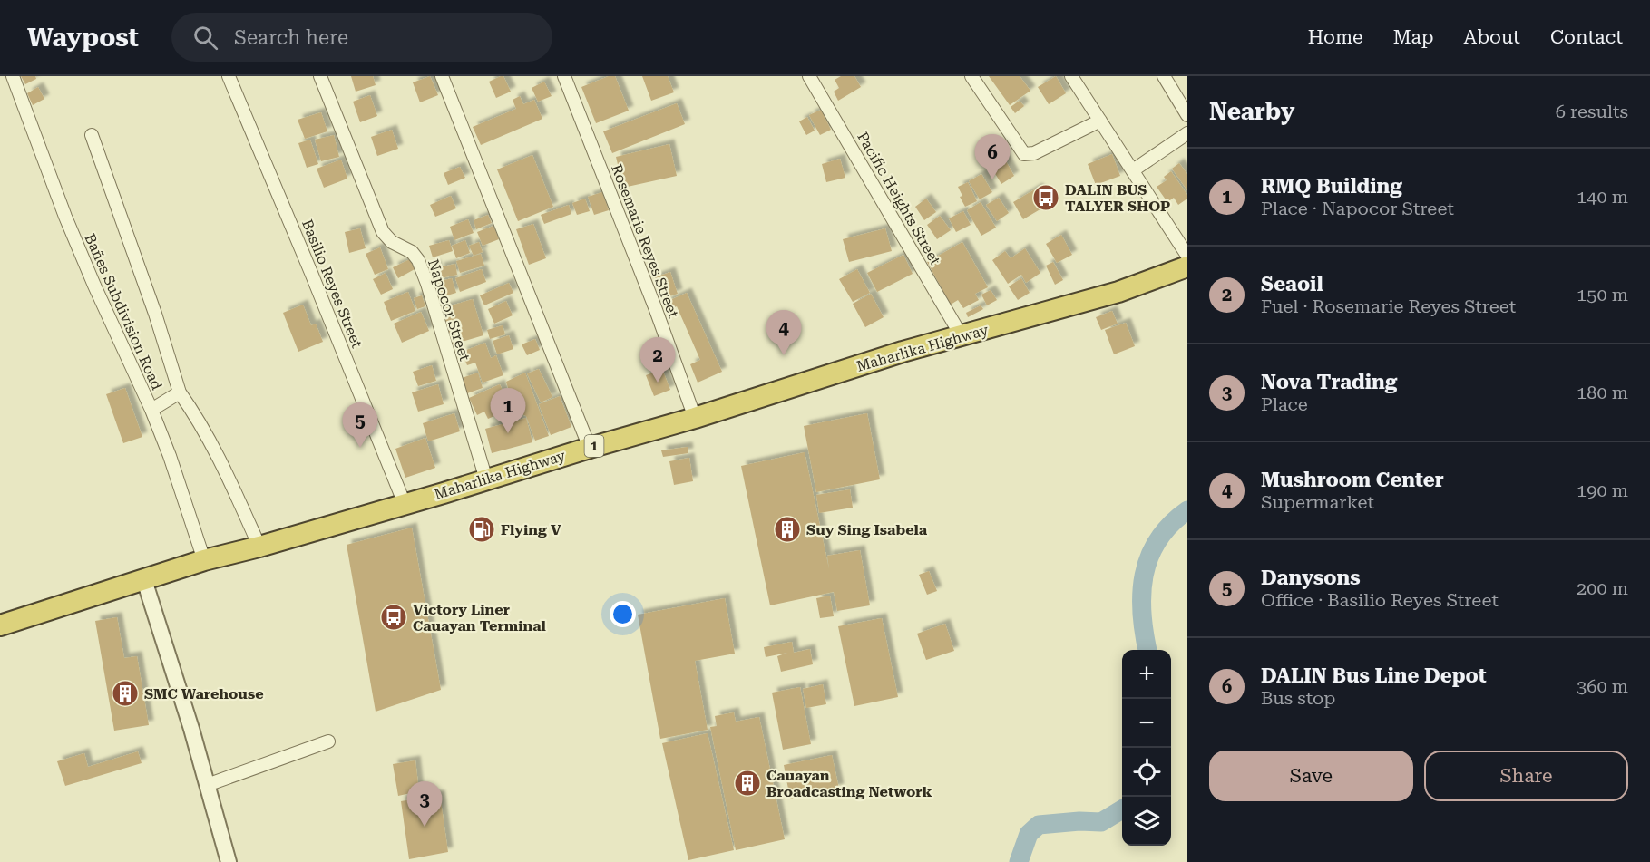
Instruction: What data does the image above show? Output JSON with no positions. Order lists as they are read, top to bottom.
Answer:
{
  "streets": {
    "highway": ["Maharlika Highway", "1"],
    "street": [
      "Pacific Heights Street",
      "Rosemarie Reyes Street",
      "Basilio Reyes Street",
      "Napocor Street",
      "Bañes Subdivision Road"
    ]
  },
  "crossings": [
    ["Pacific Heights Street", "Maharlika Highway"],
    ["Rosemarie Reyes Street", "Maharlika Highway"],
    ["Basilio Reyes Street", "Maharlika Highway"],
    ["Napocor Street", "Maharlika Highway"],
    ["Bañes Subdivision Road", "Maharlika Highway"]
  ],
  "places": {
    "bus stop": ["DALIN BUS TALYER SHOP", "Victory Liner Cauayan Terminal"],
    "fuel station": ["Flying V"],
    "building": ["Suy Sing Isabela", "SMC Warehouse", "Cauayan Broadcasting Network"]
  },
  "page": {
    "header": "Waypost",
    "search": "Search here",
    "nav": [
      "Home",
      "Map",
      "About",
      "Contact"
    ],
    "heading": ["Nearby", "6 results"],
    "pins": [
      "6",
      "4",
      "2",
      "1",
      "5",
      "3"
    ],
    "list": [
      {
        "mark": "1",
        "name": "RMQ Building",
        "note": "Place · Napocor Street",
        "value": "140 m"
      },
      {
        "mark": "2",
        "name": "Seaoil",
        "note": "Fuel · Rosemarie Reyes Street",
        "value": "150 m"
      },
      {
        "mark": "3",
        "name": "Nova Trading",
        "note": "Place",
        "value": "180 m"
      },
      {
        "mark": "4",
        "name": "Mushroom Center",
        "note": "Supermarket",
        "value": "190 m"
      },
      {
        "mark": "5",
        "name": "Danysons",
        "note": "Office · Basilio Reyes Street",
        "value": "200 m"
      },
      {
        "mark": "6",
        "name": "DALIN Bus Line Depot",
        "note": "Bus stop",
        "value": "360 m"
      }
    ],
    "map_buttons": ["+", "−"],
    "buttons": ["Save", "Share"]
  }
}
